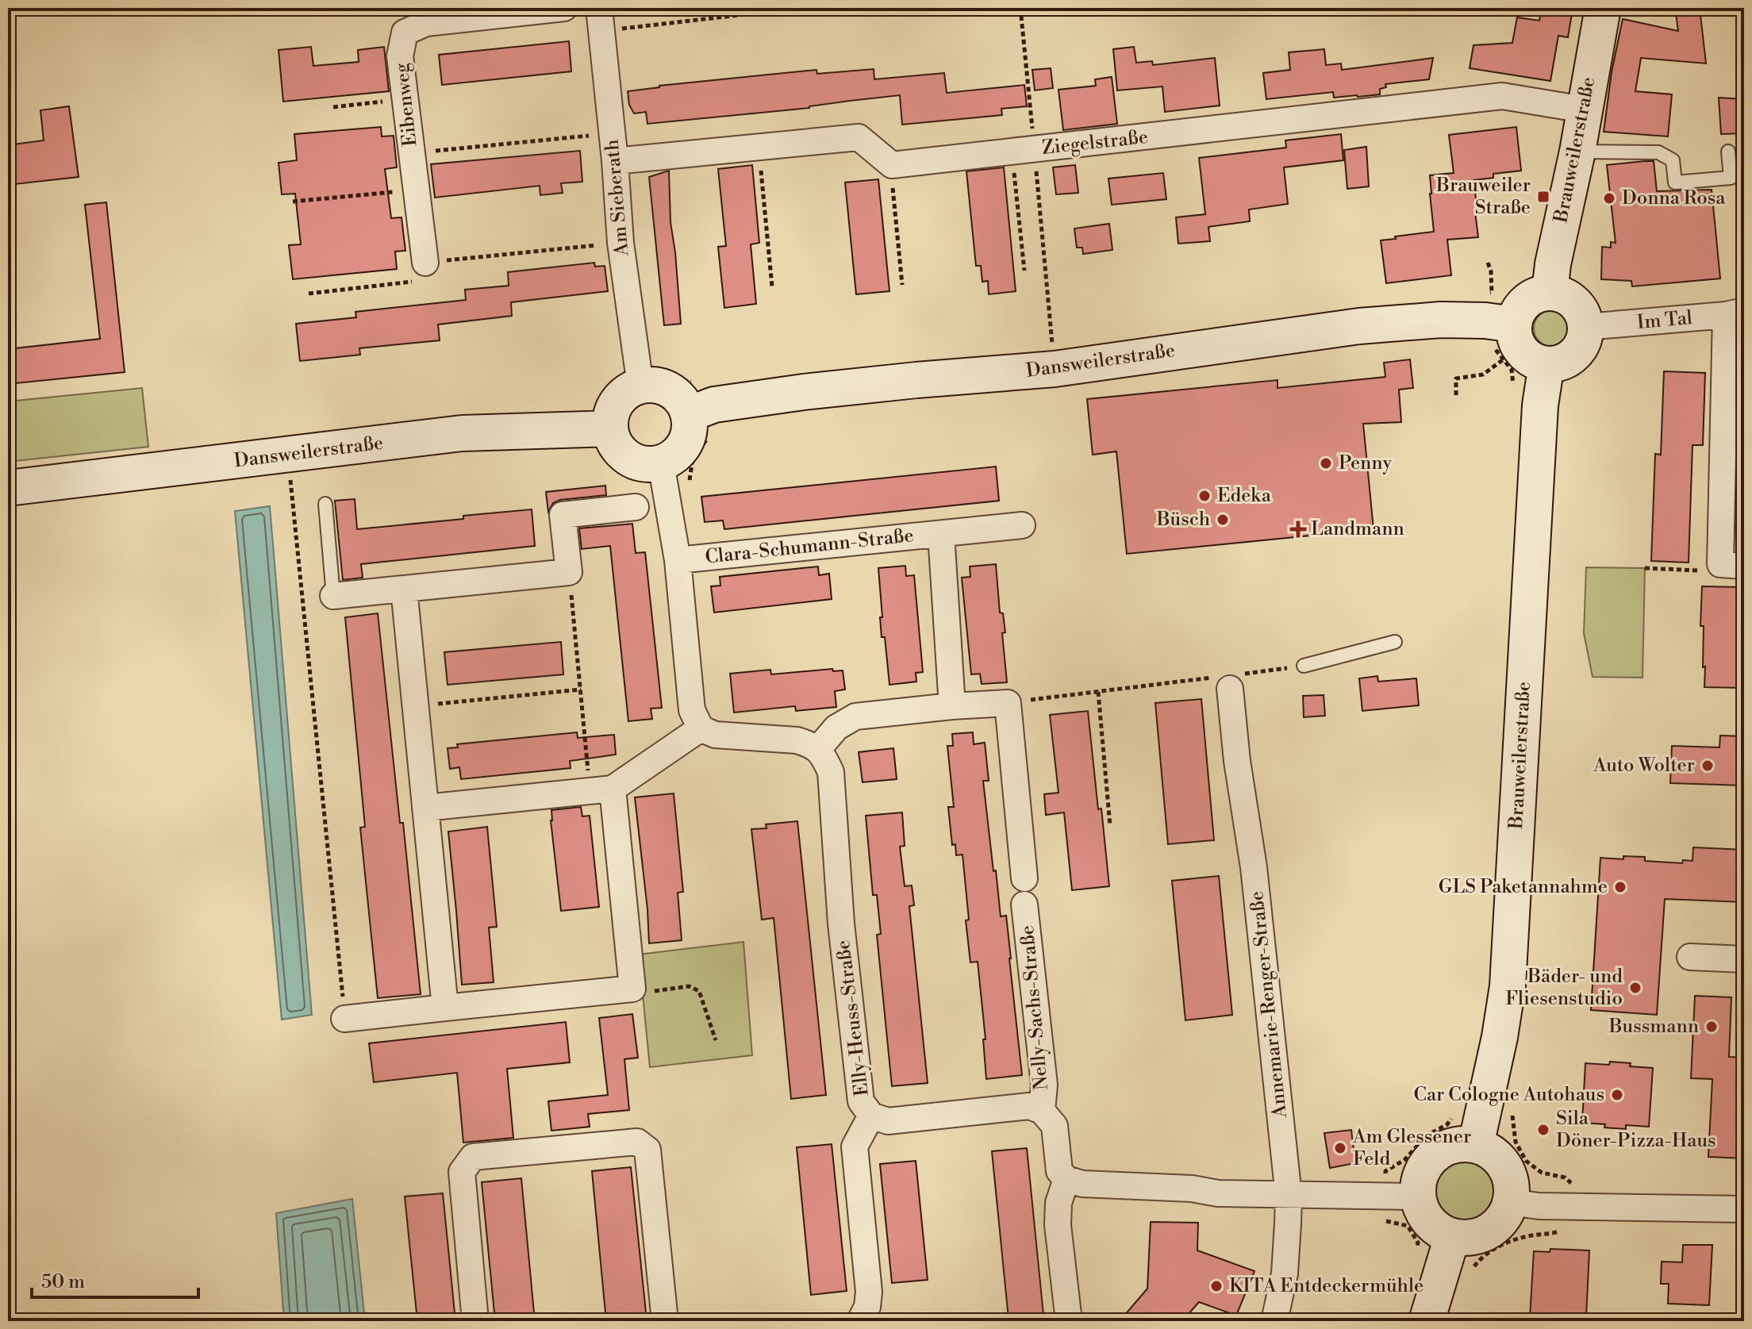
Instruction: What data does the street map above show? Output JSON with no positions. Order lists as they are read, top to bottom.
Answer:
{
  "streets": {
    "main road": ["Brauweilerstraße", "Dansweilerstraße"],
    "street": [
      "Eibenweg",
      "Ziegelstraße",
      "Am Sieberath",
      "Im Tal",
      "Clara-Schumann-Straße",
      "Annemarie-Renger-Straße",
      "Nelly-Sachs-Straße",
      "Elly-Heuss-Straße"
    ]
  },
  "crossings": [
    ["Ziegelstraße", "Brauweilerstraße"],
    ["Brauweilerstraße", "Im Tal"],
    ["Brauweilerstraße", "Dansweilerstraße"],
    ["Im Tal", "Dansweilerstraße"],
    ["Nelly-Sachs-Straße", "Elly-Heuss-Straße"]
  ],
  "places": {
    "transit": ["Brauweiler Straße"],
    "other": [
      "Donna Rosa",
      "Penny",
      "Edeka",
      "Büsch",
      "Auto Wolter",
      "GLS Paketannahme",
      "Bäder- und Fliesenstudio",
      "Bussmann",
      "Car Cologne Autohaus",
      "Sila Döner-Pizza-Haus",
      "Am Glessener Feld",
      "KITA Entdeckermühle"
    ],
    "health": ["Landmann"]
  },
  "scale_bar": "50 m"
}
